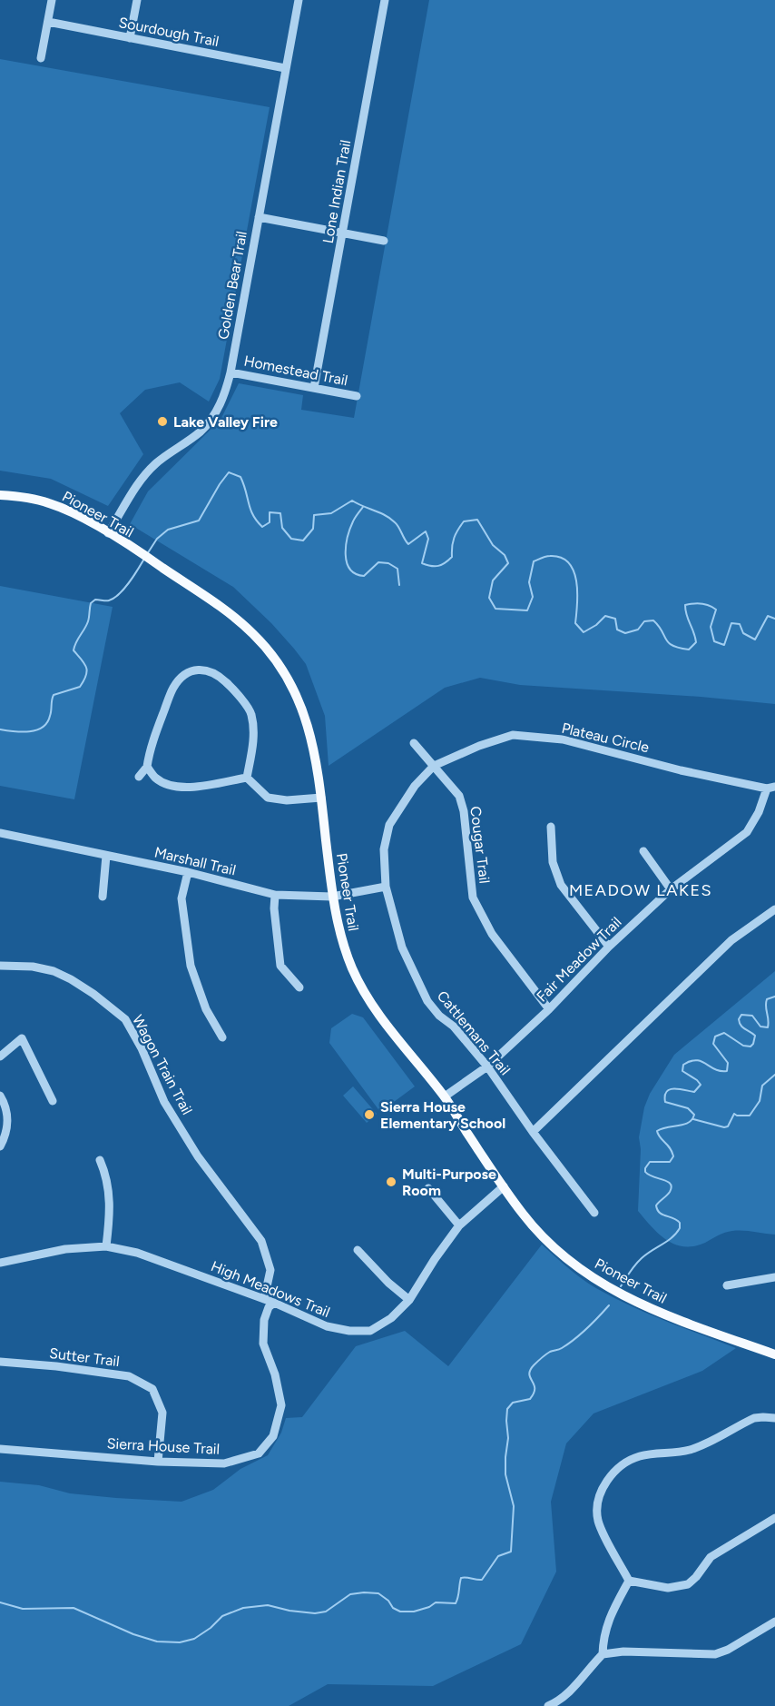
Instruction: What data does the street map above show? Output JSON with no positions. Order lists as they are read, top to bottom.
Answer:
{
  "streets": {
    "main road": ["Pioneer Trail"],
    "street": [
      "Sourdough Trail",
      "Lone Indian Trail",
      "Golden Bear Trail",
      "Homestead Trail",
      "Plateau Circle",
      "Cougar Trail",
      "Marshall Trail",
      "Fair Meadow Trail",
      "Cattlemans Trail",
      "Wagon Train Trail",
      "High Meadows Trail",
      "Sutter Trail",
      "Sierra House Trail"
    ]
  },
  "crossings": [
    ["Sourdough Trail", "Golden Bear Trail"],
    ["Lone Indian Trail", "Homestead Trail"],
    ["Golden Bear Trail", "Homestead Trail"],
    ["Golden Bear Trail", "Pioneer Trail"],
    ["Pioneer Trail", "Marshall Trail"],
    ["Pioneer Trail", "Fair Meadow Trail"],
    ["Pioneer Trail", "High Meadows Trail"],
    ["Plateau Circle", "Cougar Trail"],
    ["Plateau Circle", "Fair Meadow Trail"],
    ["Plateau Circle", "Cattlemans Trail"],
    ["Cougar Trail", "Fair Meadow Trail"],
    ["Cougar Trail", "Cattlemans Trail"],
    ["Marshall Trail", "Cattlemans Trail"],
    ["Fair Meadow Trail", "Cattlemans Trail"],
    ["Wagon Train Trail", "High Meadows Trail"],
    ["High Meadows Trail", "Sierra House Trail"],
    ["Sutter Trail", "Sierra House Trail"]
  ],
  "districts": ["MEADOW LAKES"],
  "places": ["Lake Valley Fire", "Sierra House Elementary School", "Multi-Purpose Room"]
}
